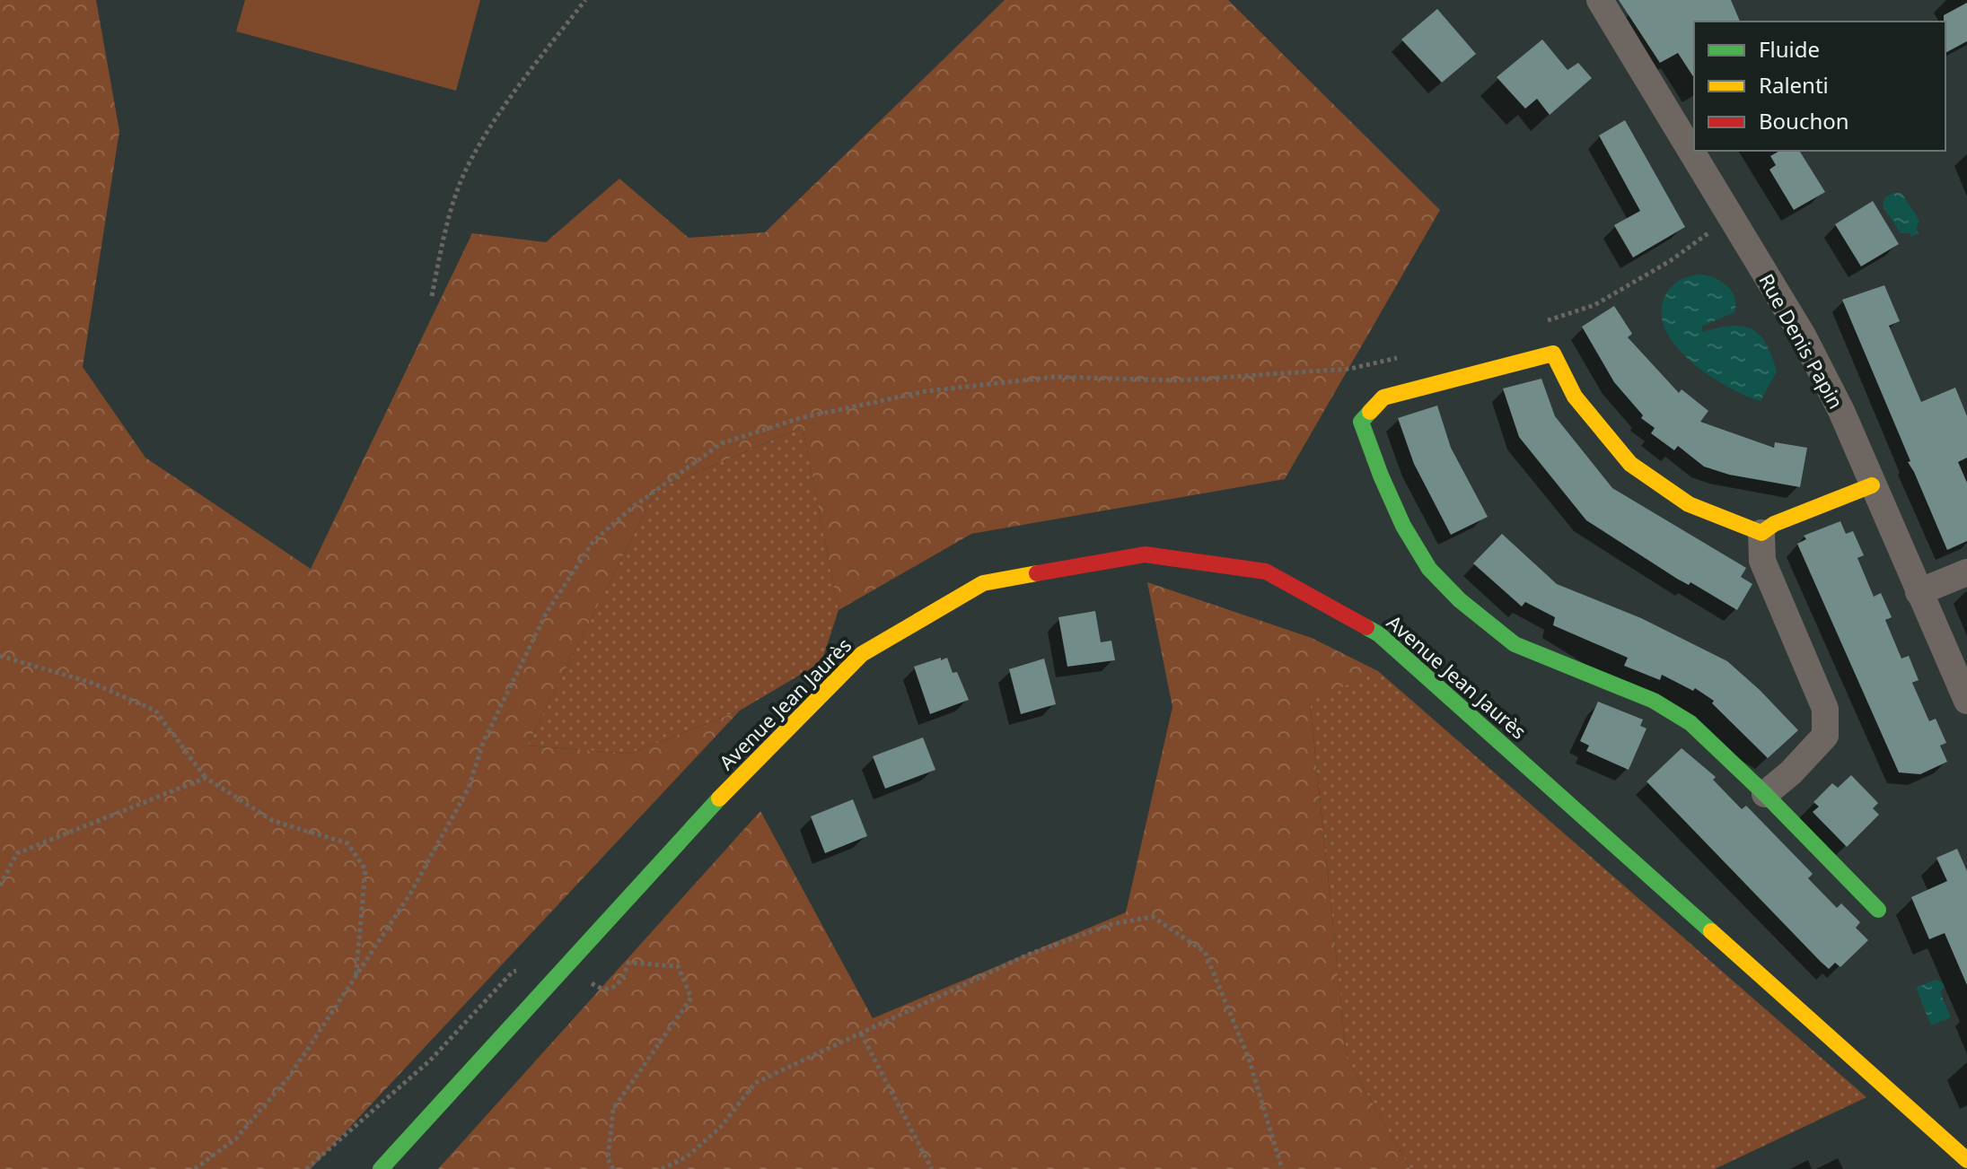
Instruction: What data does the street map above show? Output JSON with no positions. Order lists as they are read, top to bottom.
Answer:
{
  "streets": {
    "main road": ["Avenue Jean Jaurès"],
    "street": ["Rue Denis Papin"]
  },
  "legend": ["Fluide", "Ralenti", "Bouchon"]
}
